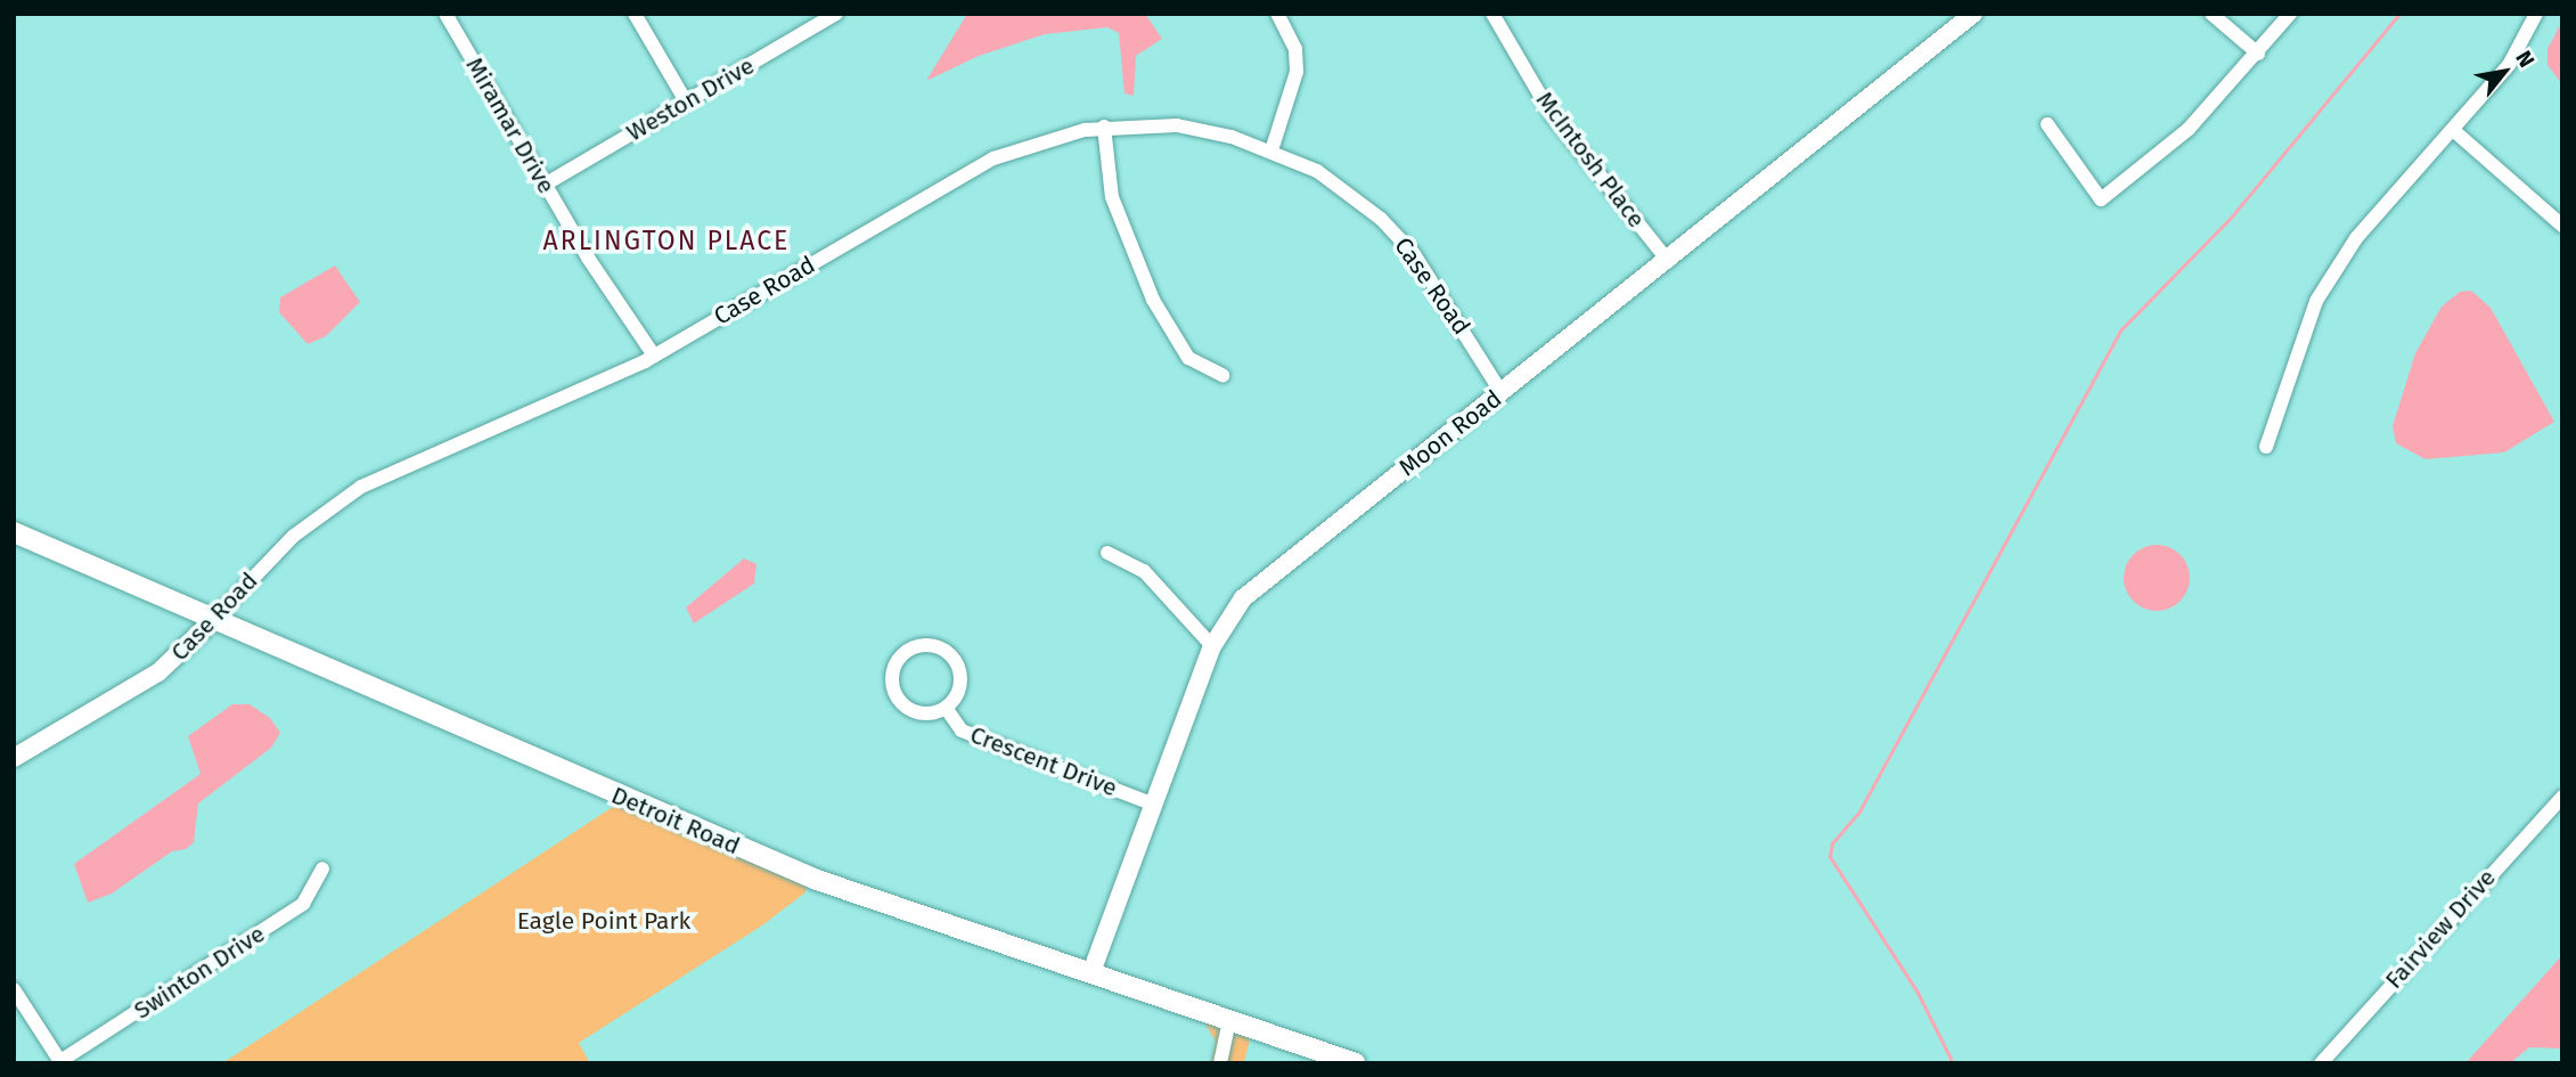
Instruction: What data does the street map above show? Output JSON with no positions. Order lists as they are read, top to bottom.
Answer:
{
  "streets": {
    "main road": ["Detroit Road"],
    "street": [
      "Weston Drive",
      "Miramar Drive",
      "McIntosh Place",
      "Case Road",
      "Moon Road",
      "Crescent Drive",
      "Fairview Drive",
      "Swinton Drive"
    ]
  },
  "crossings": [
    ["Weston Drive", "Miramar Drive"],
    ["Miramar Drive", "Case Road"],
    ["McIntosh Place", "Moon Road"],
    ["Case Road", "Moon Road"],
    ["Case Road", "Detroit Road"],
    ["Moon Road", "Crescent Drive"],
    ["Moon Road", "Detroit Road"]
  ],
  "districts": ["ARLINGTON PLACE"],
  "parks": ["Eagle Point Park"],
  "north": "top right"
}
